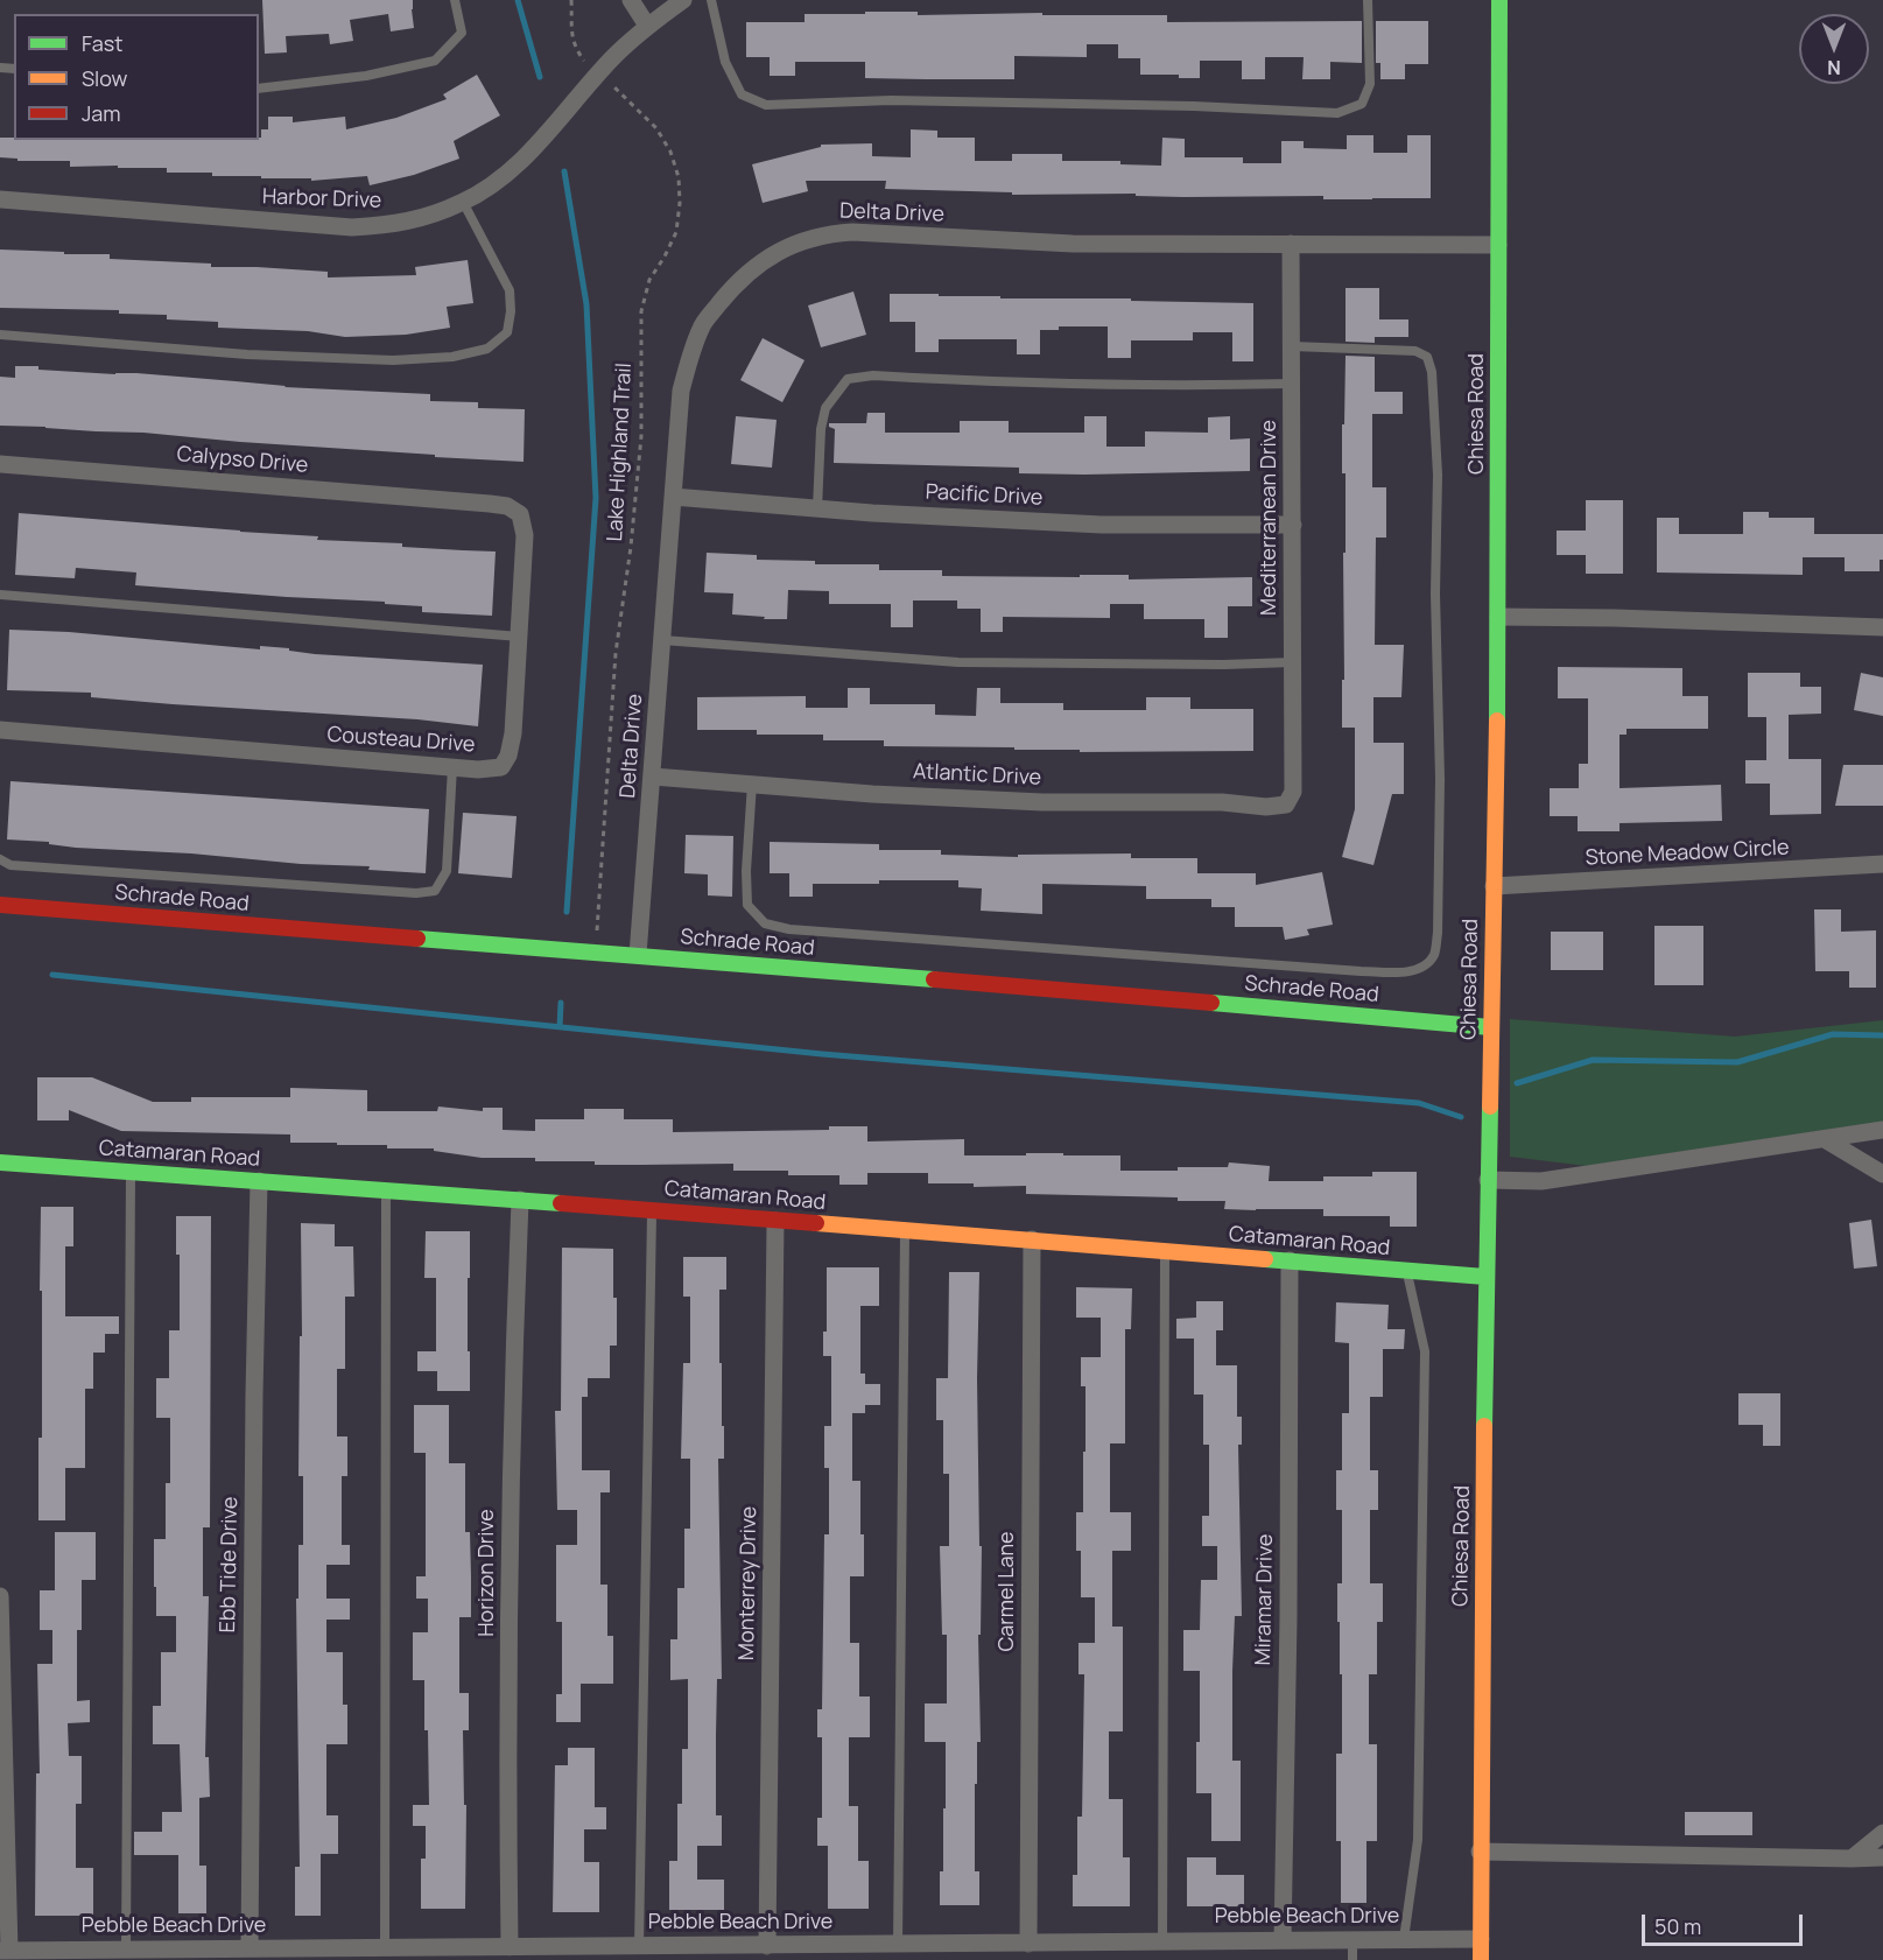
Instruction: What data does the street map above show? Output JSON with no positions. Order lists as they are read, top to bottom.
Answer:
{
  "streets": {
    "street": [
      "Harbor Drive",
      "Delta Drive",
      "Chiesa Road",
      "Calypso Drive",
      "Pacific Drive",
      "Mediterranean Drive",
      "Cousteau Drive",
      "Atlantic Drive",
      "Stone Meadow Circle",
      "Schrade Road",
      "Catamaran Road",
      "Ebb Tide Drive",
      "Horizon Drive",
      "Monterrey Drive",
      "Carmel Lane",
      "Miramar Drive",
      "Pebble Beach Drive"
    ],
    "path": ["Lake Highland Trail"]
  },
  "crossings": [
    ["Harbor Drive", "Lake Highland Trail"],
    ["Delta Drive", "Chiesa Road"],
    ["Delta Drive", "Pacific Drive"],
    ["Delta Drive", "Mediterranean Drive"],
    ["Delta Drive", "Atlantic Drive"],
    ["Delta Drive", "Schrade Road"],
    ["Chiesa Road", "Stone Meadow Circle"],
    ["Chiesa Road", "Schrade Road"],
    ["Chiesa Road", "Catamaran Road"],
    ["Chiesa Road", "Pebble Beach Drive"],
    ["Lake Highland Trail", "Schrade Road"],
    ["Calypso Drive", "Cousteau Drive"],
    ["Pacific Drive", "Mediterranean Drive"],
    ["Mediterranean Drive", "Atlantic Drive"],
    ["Catamaran Road", "Ebb Tide Drive"],
    ["Catamaran Road", "Horizon Drive"],
    ["Catamaran Road", "Monterrey Drive"],
    ["Catamaran Road", "Carmel Lane"],
    ["Catamaran Road", "Miramar Drive"],
    ["Ebb Tide Drive", "Pebble Beach Drive"],
    ["Horizon Drive", "Pebble Beach Drive"],
    ["Monterrey Drive", "Pebble Beach Drive"],
    ["Carmel Lane", "Pebble Beach Drive"],
    ["Miramar Drive", "Pebble Beach Drive"]
  ],
  "legend": ["Fast", "Slow", "Jam"],
  "scale_bar": "50 m",
  "north": "bottom"
}
